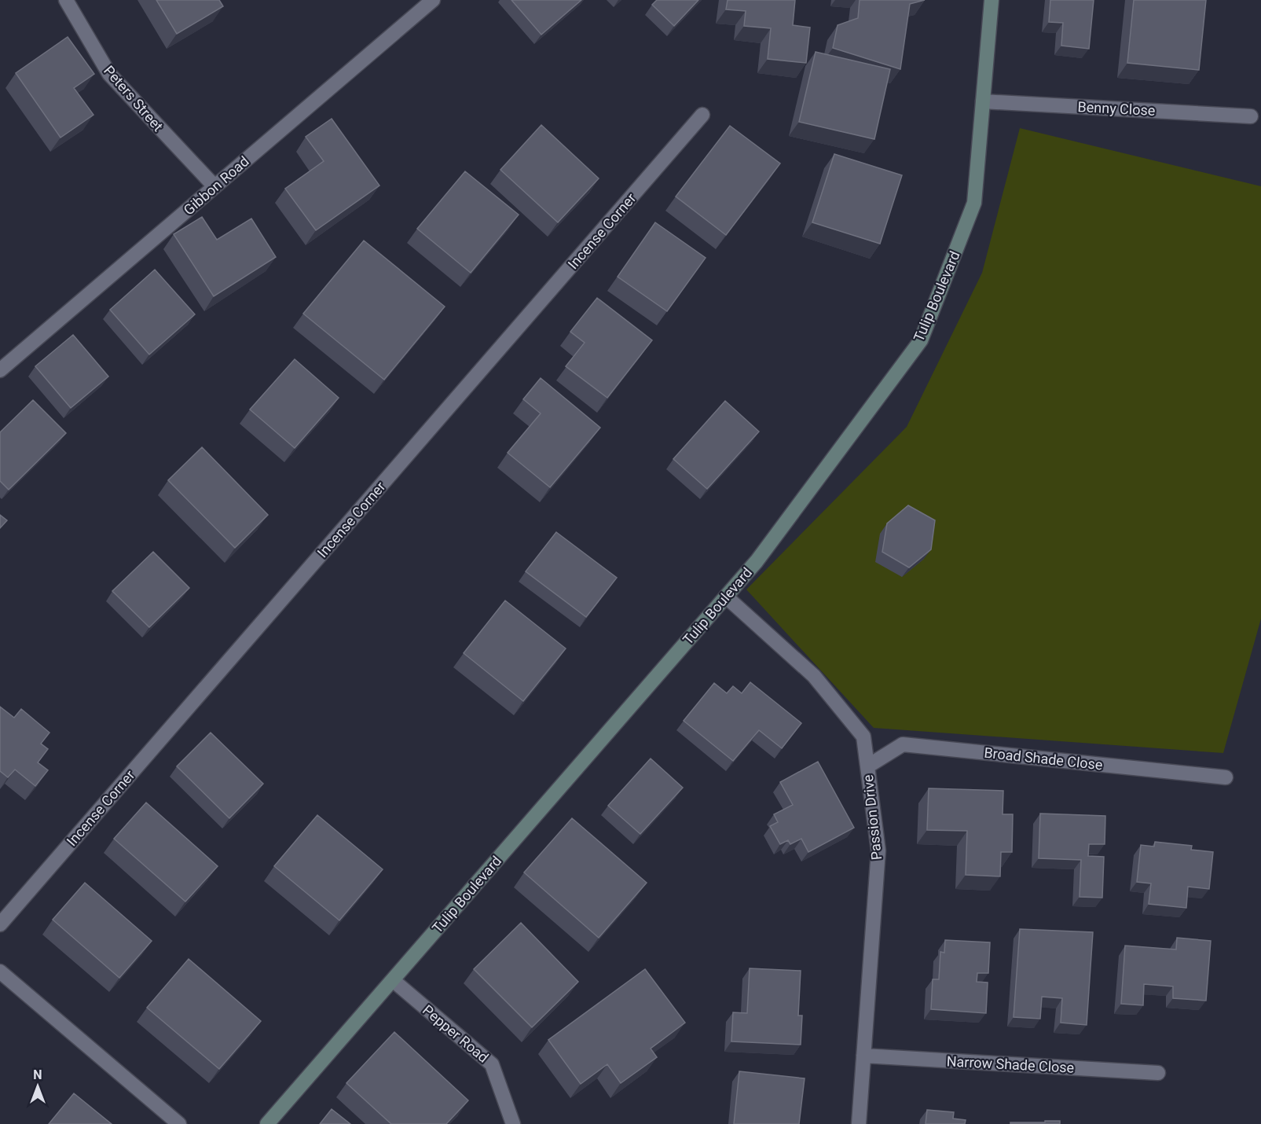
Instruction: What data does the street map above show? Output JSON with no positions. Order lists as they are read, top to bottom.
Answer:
{
  "streets": {
    "street": [
      "Peters Street",
      "Benny Close",
      "Gibbon Road",
      "Incense Corner",
      "Tulip Boulevard",
      "Broad Shade Close",
      "Passion Drive",
      "Pepper Road",
      "Narrow Shade Close"
    ]
  },
  "crossings": [
    ["Peters Street", "Gibbon Road"],
    ["Benny Close", "Tulip Boulevard"],
    ["Tulip Boulevard", "Passion Drive"],
    ["Tulip Boulevard", "Pepper Road"],
    ["Broad Shade Close", "Passion Drive"],
    ["Passion Drive", "Narrow Shade Close"]
  ],
  "north": "top"
}
